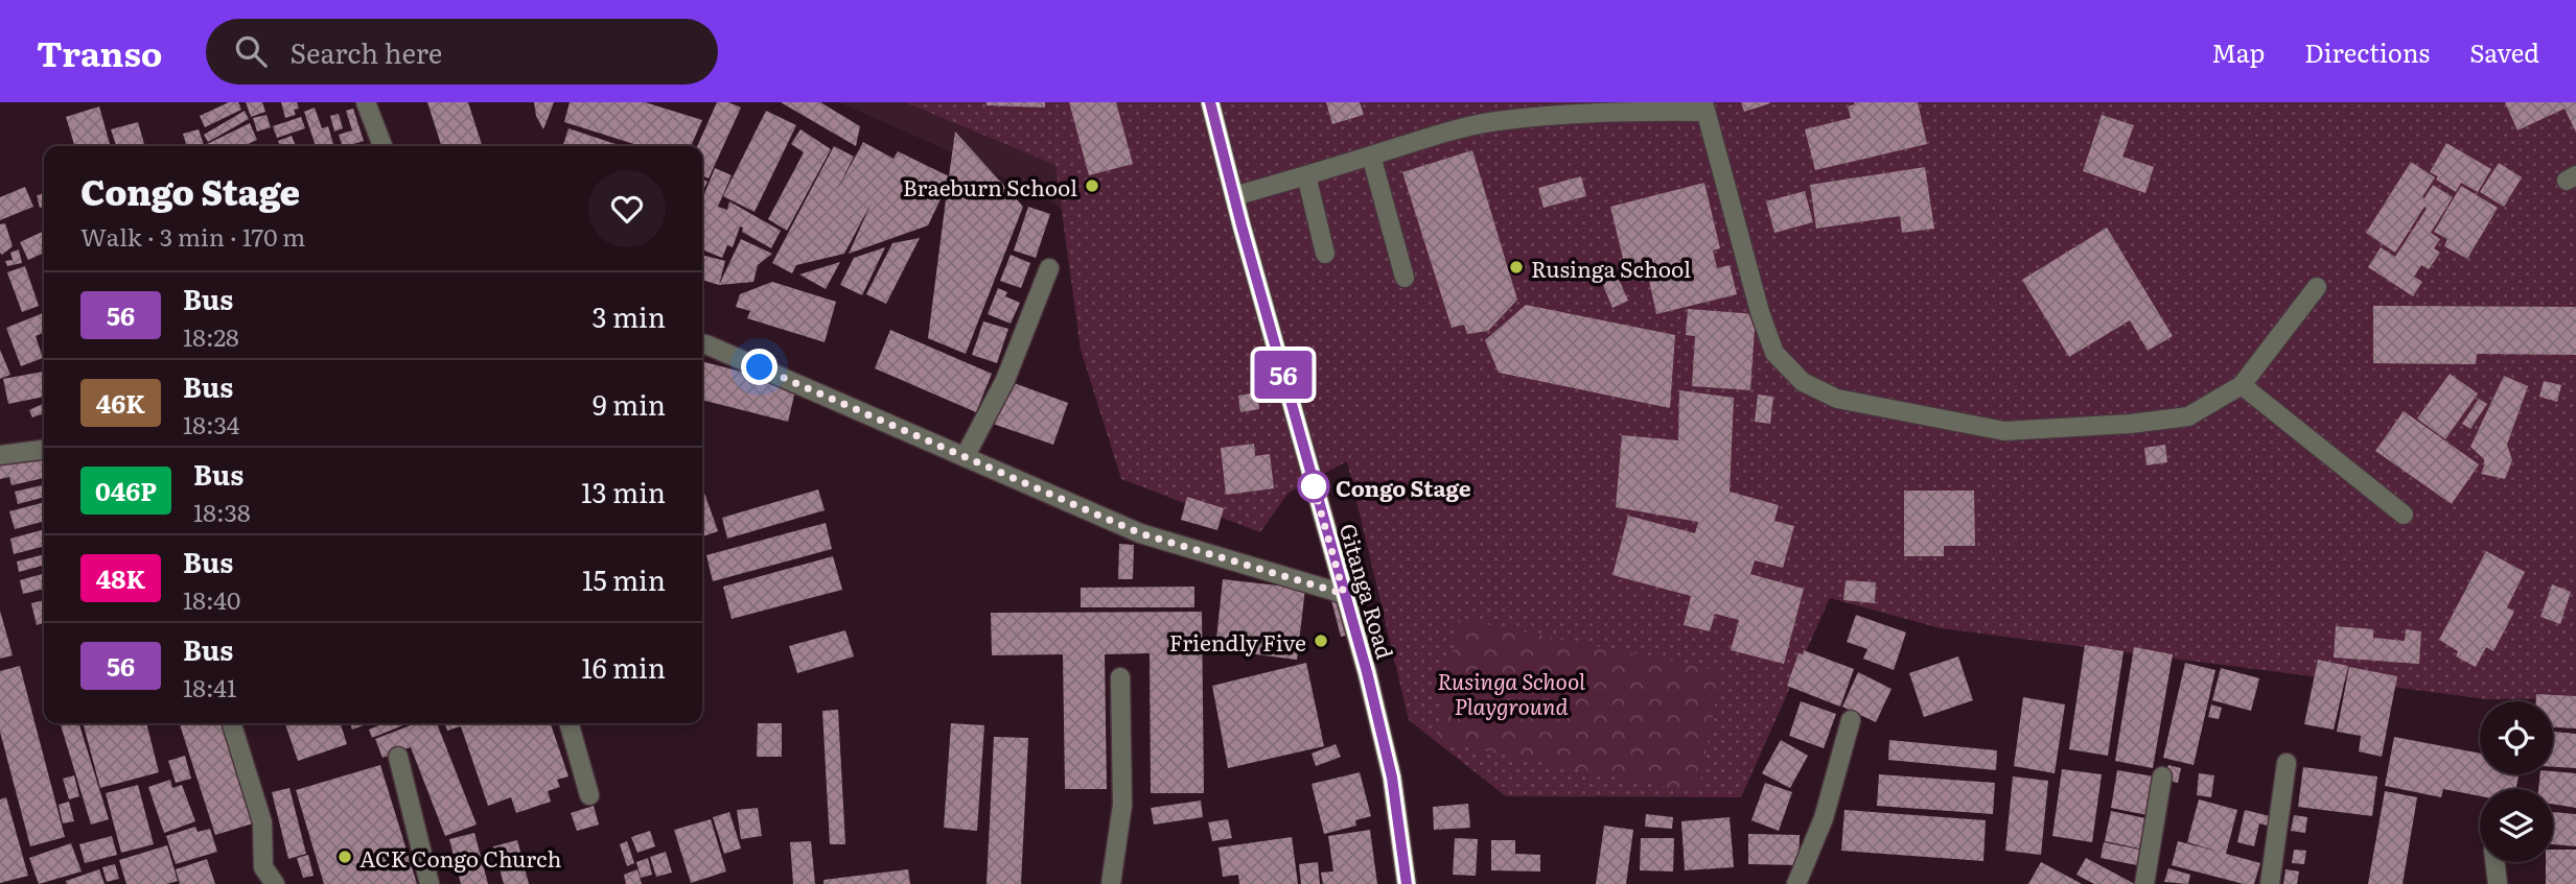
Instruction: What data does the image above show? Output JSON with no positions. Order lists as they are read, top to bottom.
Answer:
{
  "streets": {
    "main road": ["Gitanga Road"]
  },
  "parks": ["Rusinga School Playground"],
  "places": [
    "Braeburn School",
    "Rusinga School",
    "Congo Stage",
    "Friendly Five",
    "ACK Congo Church"
  ],
  "lines": ["bus line 56"],
  "page": {
    "header": "Transo",
    "search": "Search here",
    "nav": ["Map", "Directions", "Saved"],
    "on_map": "56",
    "heading": ["Congo Stage", "Walk · 3 min · 170 m"],
    "list": [
      {
        "mark": "56",
        "name": "Bus",
        "note": "18:28",
        "value": "3 min"
      },
      {
        "mark": "46K",
        "name": "Bus",
        "note": "18:34",
        "value": "9 min"
      },
      {
        "mark": "046P",
        "name": "Bus",
        "note": "18:38",
        "value": "13 min"
      },
      {
        "mark": "48K",
        "name": "Bus",
        "note": "18:40",
        "value": "15 min"
      },
      {
        "mark": "56",
        "name": "Bus",
        "note": "18:41",
        "value": "16 min"
      }
    ]
  }
}
